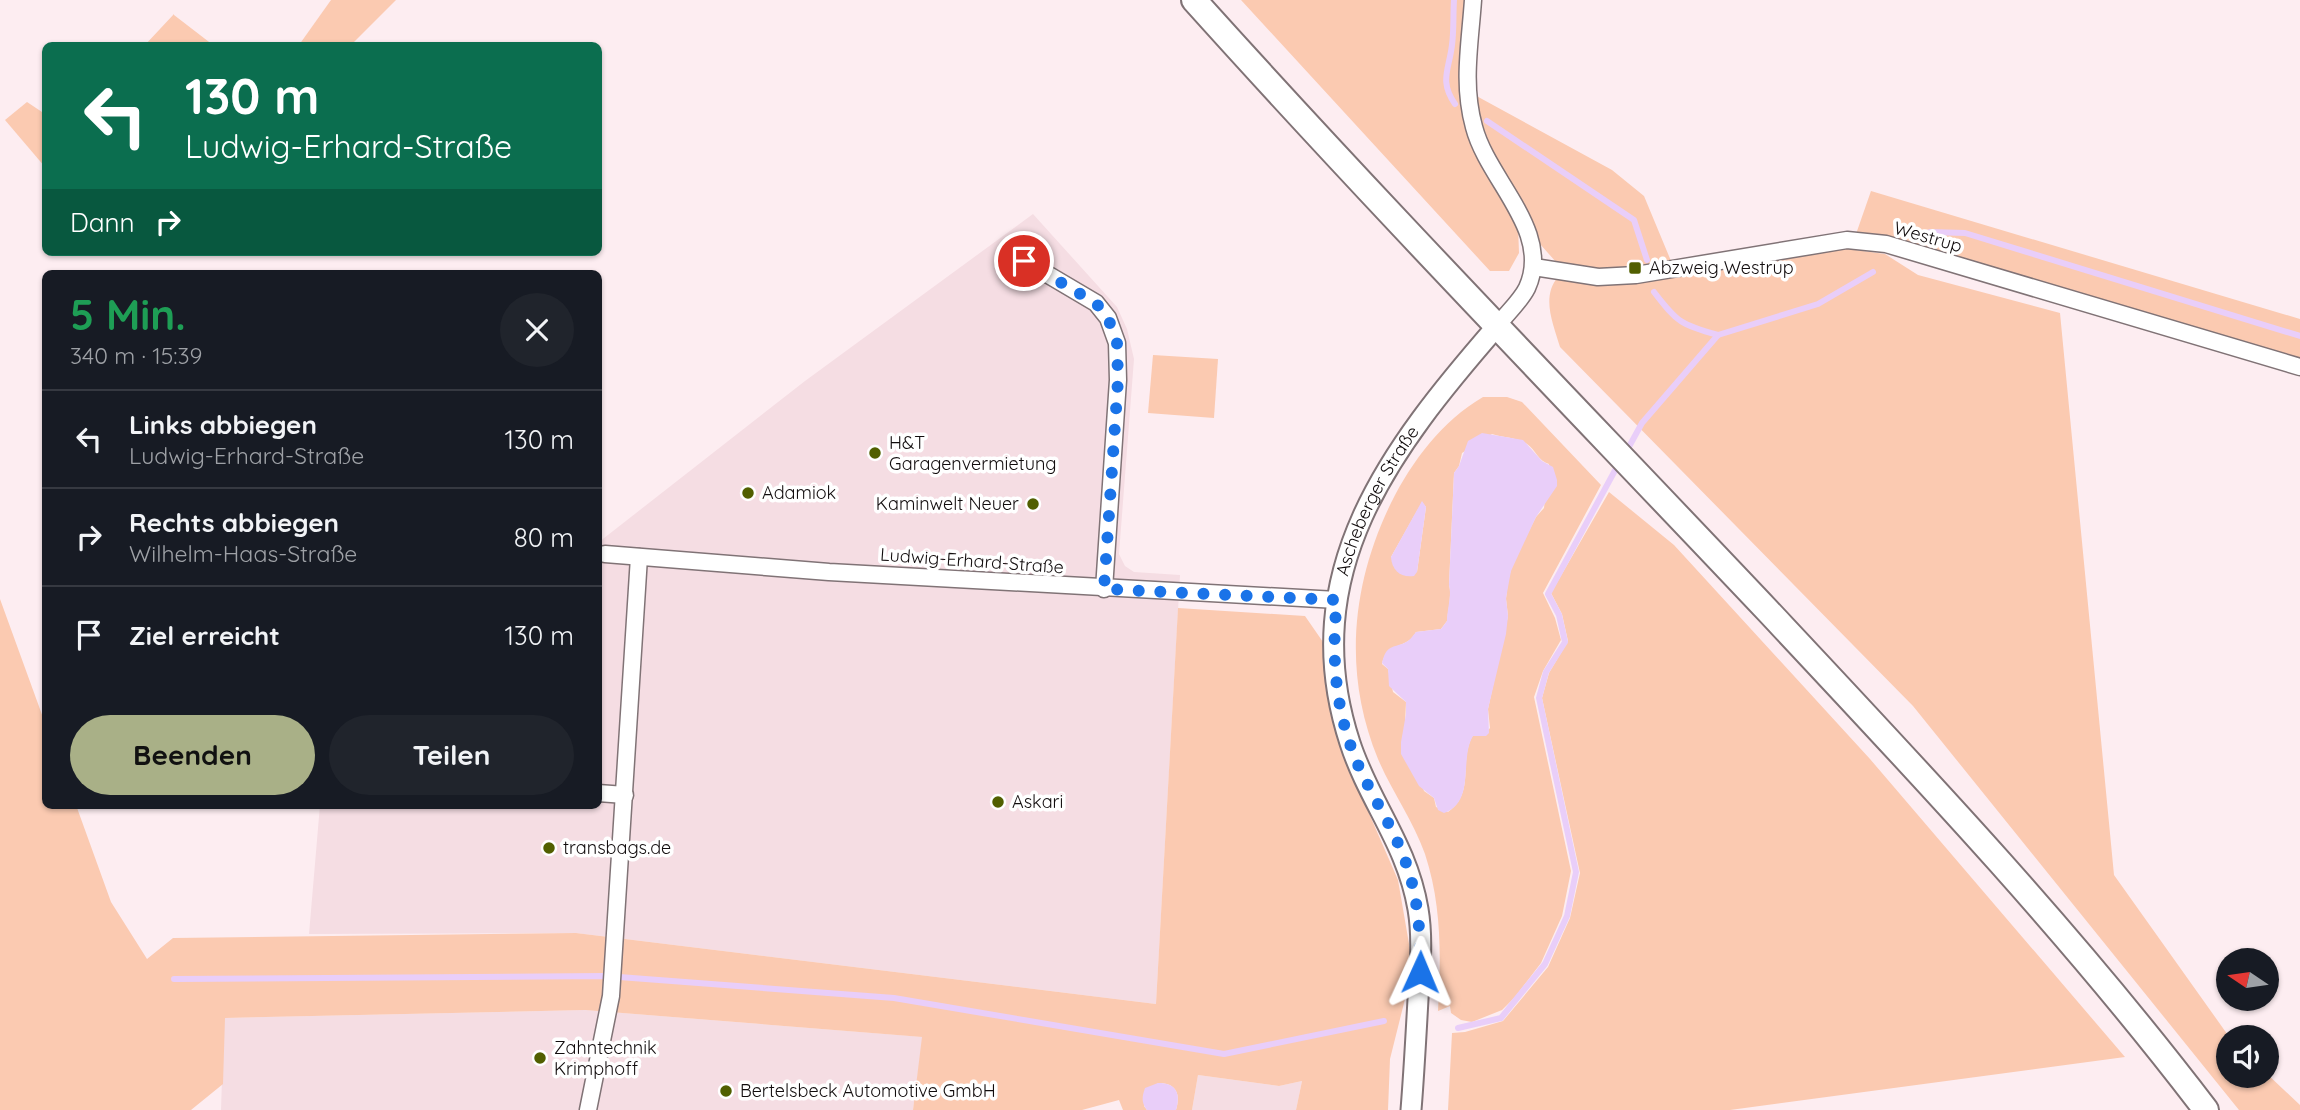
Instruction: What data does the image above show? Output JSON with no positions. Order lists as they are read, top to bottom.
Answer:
{
  "streets": {
    "street": ["Westrup", "Ascheberger Straße", "Ludwig-Erhard-Straße"]
  },
  "crossings": [
    ["Ascheberger Straße", "Ludwig-Erhard-Straße"]
  ],
  "places": {
    "transit": ["Abzweig Westrup"],
    "other": [
      "H&T Garagenvermietung",
      "Adamiok",
      "Kaminwelt Neuer",
      "Askari",
      "transbags.de",
      "Zahntechnik Krimphoff",
      "Bertelsbeck Automotive GmbH"
    ]
  },
  "north": "left",
  "page": {
    "turn": ["130 m", "Ludwig-Erhard-Straße"],
    "then": "Dann",
    "heading": ["5 Min.", "340 m · 15:39"],
    "list": [
      {
        "name": "Links abbiegen",
        "note": "Ludwig-Erhard-Straße",
        "value": "130 m"
      },
      {
        "name": "Rechts abbiegen",
        "note": "Wilhelm-Haas-Straße",
        "value": "80 m"
      },
      {
        "name": "Ziel erreicht",
        "value": "130 m"
      }
    ],
    "buttons": ["Beenden", "Teilen"]
  }
}
